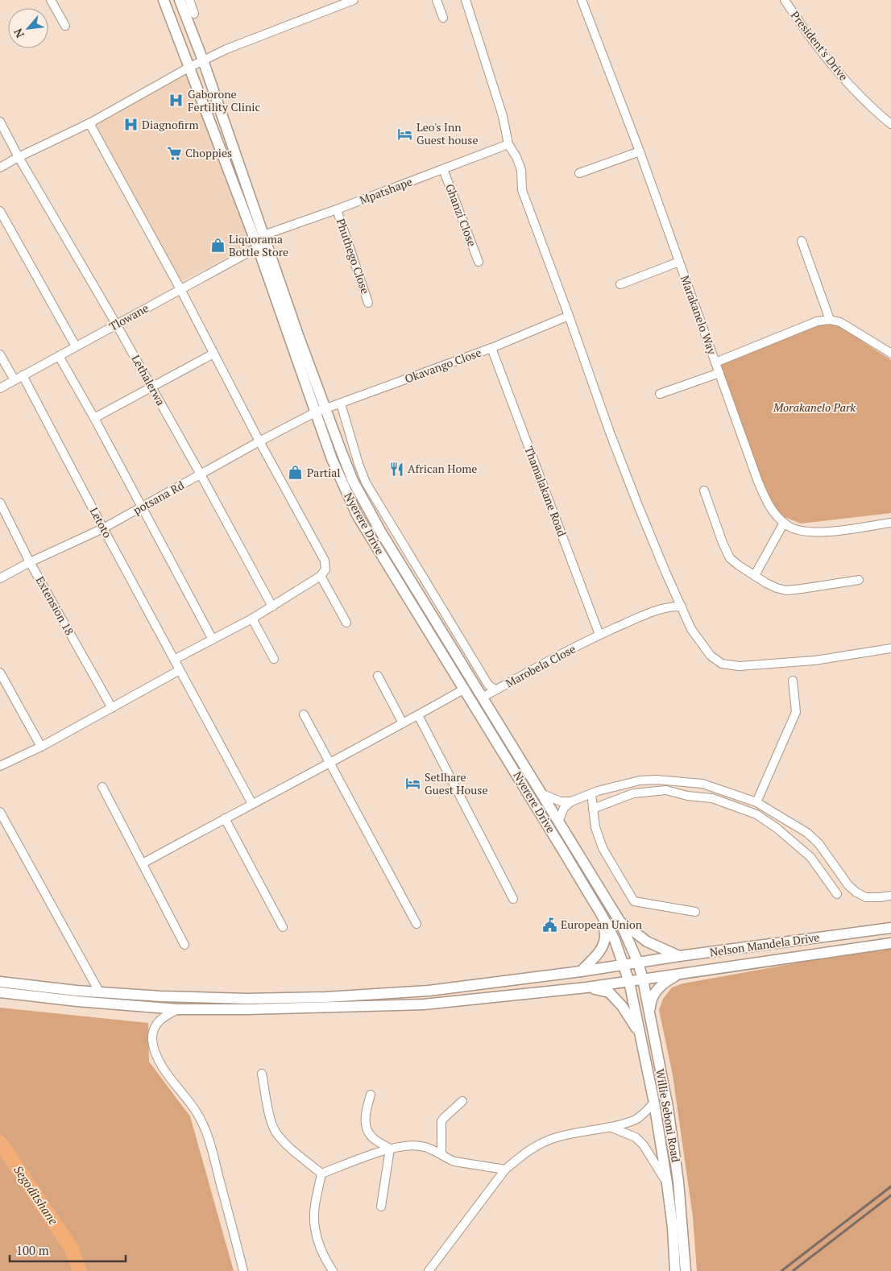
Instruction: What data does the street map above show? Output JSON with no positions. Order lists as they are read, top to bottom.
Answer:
{
  "streets": {
    "main road": ["Nyerere Drive", "Nelson Mandela Drive", "Willie Seboni Road"],
    "street": [
      "President's Drive",
      "Mpatshape",
      "Ghanzi Close",
      "Phuthego Close",
      "Marakanelo Way",
      "Tlowane",
      "Okavango Close",
      "Lethalerwa",
      "Thamalakane Road",
      "potsana Rd",
      "Letoto",
      "Extension 18",
      "Marobela Close"
    ]
  },
  "crossings": [
    ["Mpatshape", "Ghanzi Close"],
    ["Mpatshape", "Phuthego Close"],
    ["Mpatshape", "Nyerere Drive"],
    ["Tlowane", "Lethalerwa"],
    ["Tlowane", "Letoto"],
    ["Tlowane", "Nyerere Drive"],
    ["Okavango Close", "Thamalakane Road"],
    ["Okavango Close", "potsana Rd"],
    ["Okavango Close", "Nyerere Drive"],
    ["Lethalerwa", "potsana Rd"],
    ["Thamalakane Road", "Marobela Close"],
    ["potsana Rd", "Letoto"],
    ["potsana Rd", "Nyerere Drive"],
    ["potsana Rd", "Extension 18"],
    ["Nyerere Drive", "Marobela Close"],
    ["Nyerere Drive", "Nelson Mandela Drive"],
    ["Nyerere Drive", "Willie Seboni Road"],
    ["Nelson Mandela Drive", "Willie Seboni Road"]
  ],
  "water": ["Segoditshane"],
  "parks": ["Morakanelo Park"],
  "places": {
    "hospital": ["Gaborone Fertility Clinic", "Diagnofirm"],
    "hotel": ["Leo's Inn Guest house", "Setlhare Guest House"],
    "supermarket": ["Choppies"],
    "shop": ["Liquorama Bottle Store", "Partial"],
    "restaurant": ["African Home"],
    "public building": ["European Union"]
  },
  "scale_bar": "100 m",
  "north": "bottom left"
}
